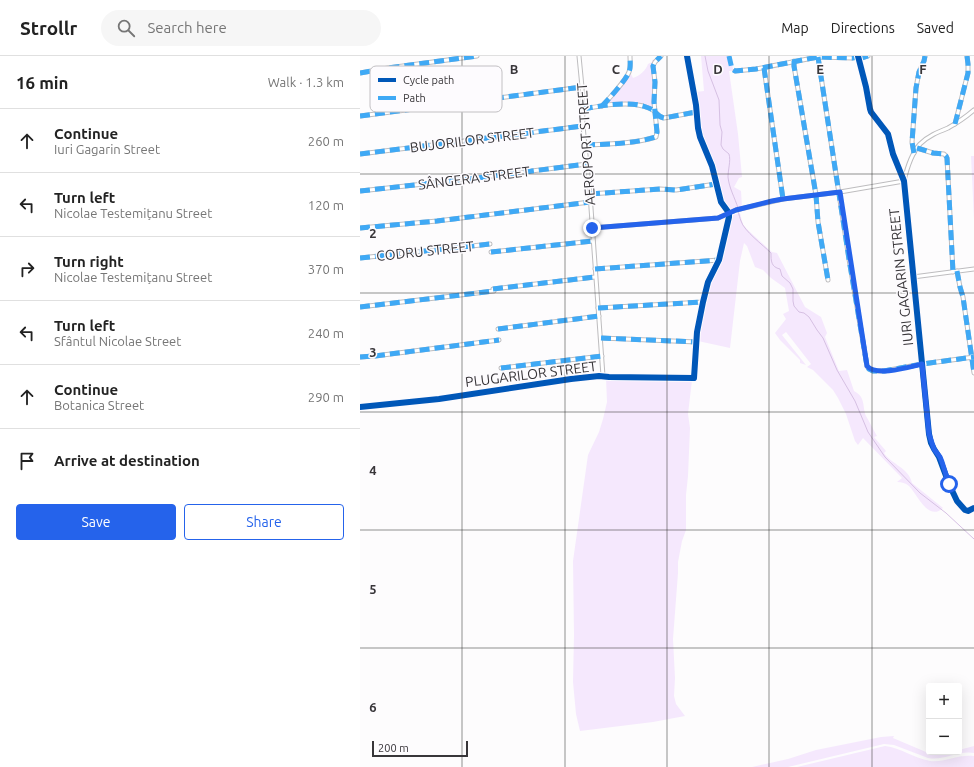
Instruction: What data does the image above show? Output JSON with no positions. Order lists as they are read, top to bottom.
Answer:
{
  "streets": {
    "street": [
      "BUJORILOR STREET",
      "AEROPORT STREET",
      "SÂNGERA STREET",
      "CODRU STREET",
      "IURI GAGARIN STREET",
      "PLUGARILOR STREET"
    ]
  },
  "crossings": [
    ["BUJORILOR STREET", "AEROPORT STREET"],
    ["AEROPORT STREET", "SÂNGERA STREET"],
    ["AEROPORT STREET", "PLUGARILOR STREET"]
  ],
  "legend": ["Cycle path", "Path"],
  "scale_bar": "200 m",
  "page": {
    "header": "Strollr",
    "search": "Search here",
    "nav": ["Map", "Directions", "Saved"],
    "heading": ["16 min", "Walk · 1.3 km"],
    "list": [
      ["Continue", "Iuri Gagarin Street", "260 m"],
      ["Turn left", "Nicolae Testemițanu Street", "120 m"],
      ["Turn right", "Nicolae Testemițanu Street", "370 m"],
      ["Turn left", "Sfântul Nicolae Street", "240 m"],
      ["Continue", "Botanica Street", "290 m"],
      "Arrive at destination"
    ],
    "buttons": ["Save", "Share"],
    "map_buttons": ["+", "−"],
    "scale": "200 m"
  },
  "grid": {
    "columns": [
      "B",
      "C",
      "D",
      "E",
      "F"
    ],
    "rows": [
      "2",
      "3",
      "4",
      "5",
      "6"
    ]
  }
}
